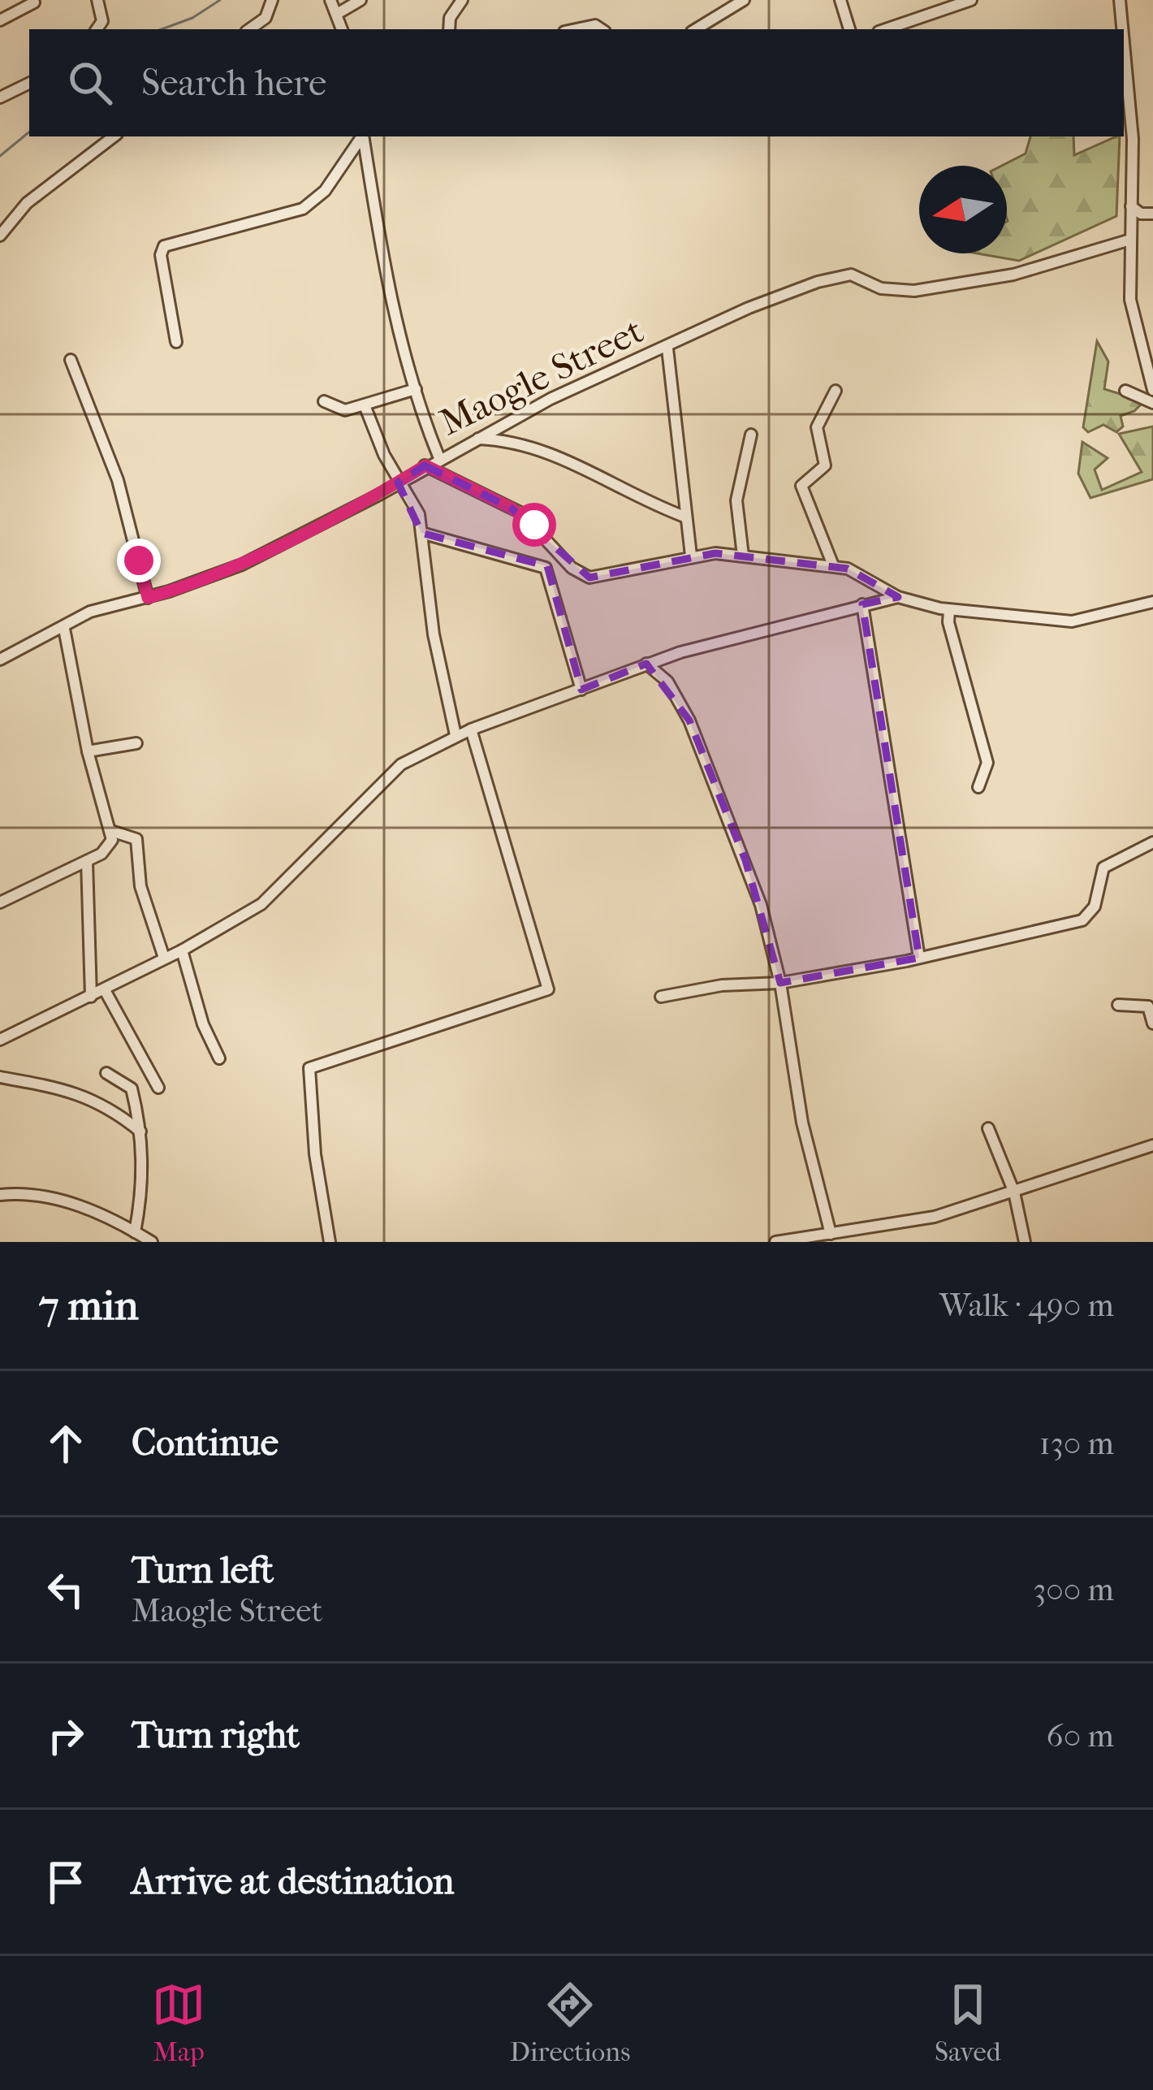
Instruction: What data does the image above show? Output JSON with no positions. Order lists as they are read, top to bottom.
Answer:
{
  "streets": {
    "street": ["Maogle Street"]
  },
  "north": "left",
  "page": {
    "search": "Search here",
    "heading": ["7 min", "Walk · 490 m"],
    "list": [
      ["Continue", "130 m"],
      ["Turn left", "Maogle Street", "300 m"],
      ["Turn right", "60 m"],
      "Arrive at destination"
    ],
    "nav": ["Map", "Directions", "Saved"]
  }
}
